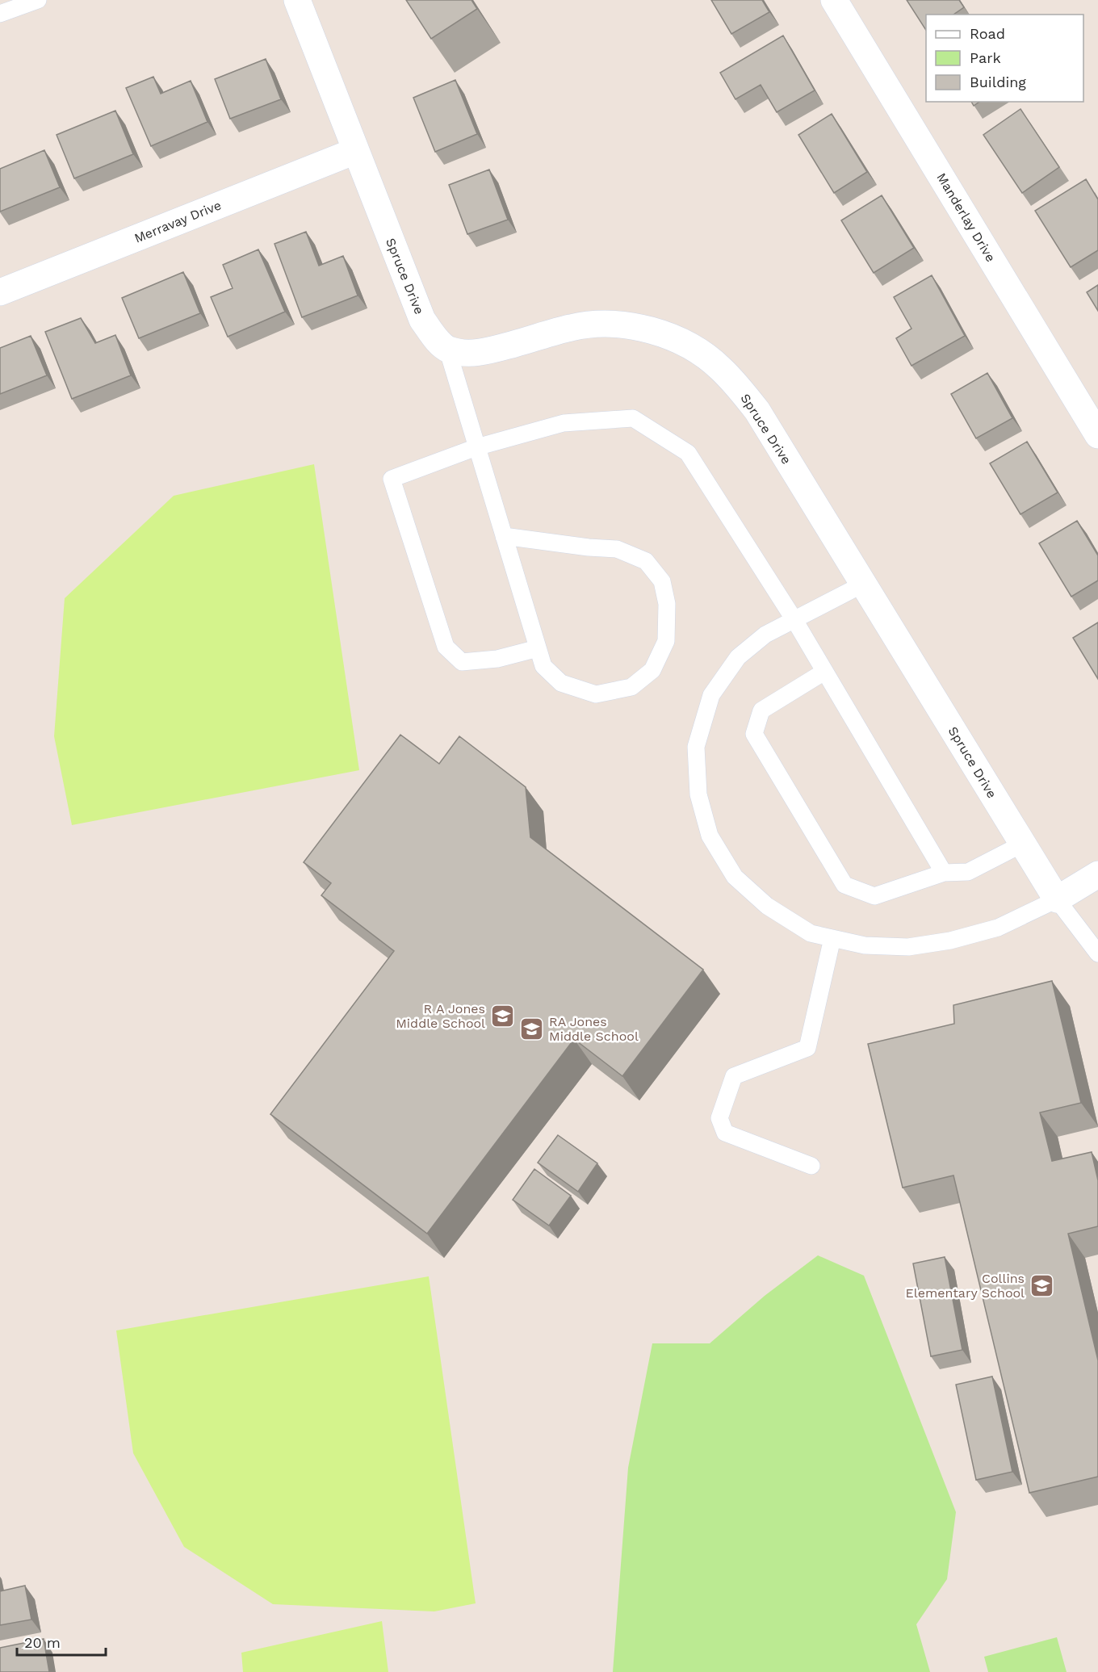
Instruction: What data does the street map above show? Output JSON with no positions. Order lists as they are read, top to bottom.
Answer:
{
  "streets": {
    "street": ["Manderlay Drive", "Merravay Drive", "Spruce Drive"]
  },
  "crossings": [
    ["Merravay Drive", "Spruce Drive"]
  ],
  "places": {
    "school or university": ["R A Jones Middle School", "RA Jones Middle School", "Collins Elementary School"]
  },
  "legend": ["Road", "Park", "Building"],
  "scale_bar": "20 m"
}
